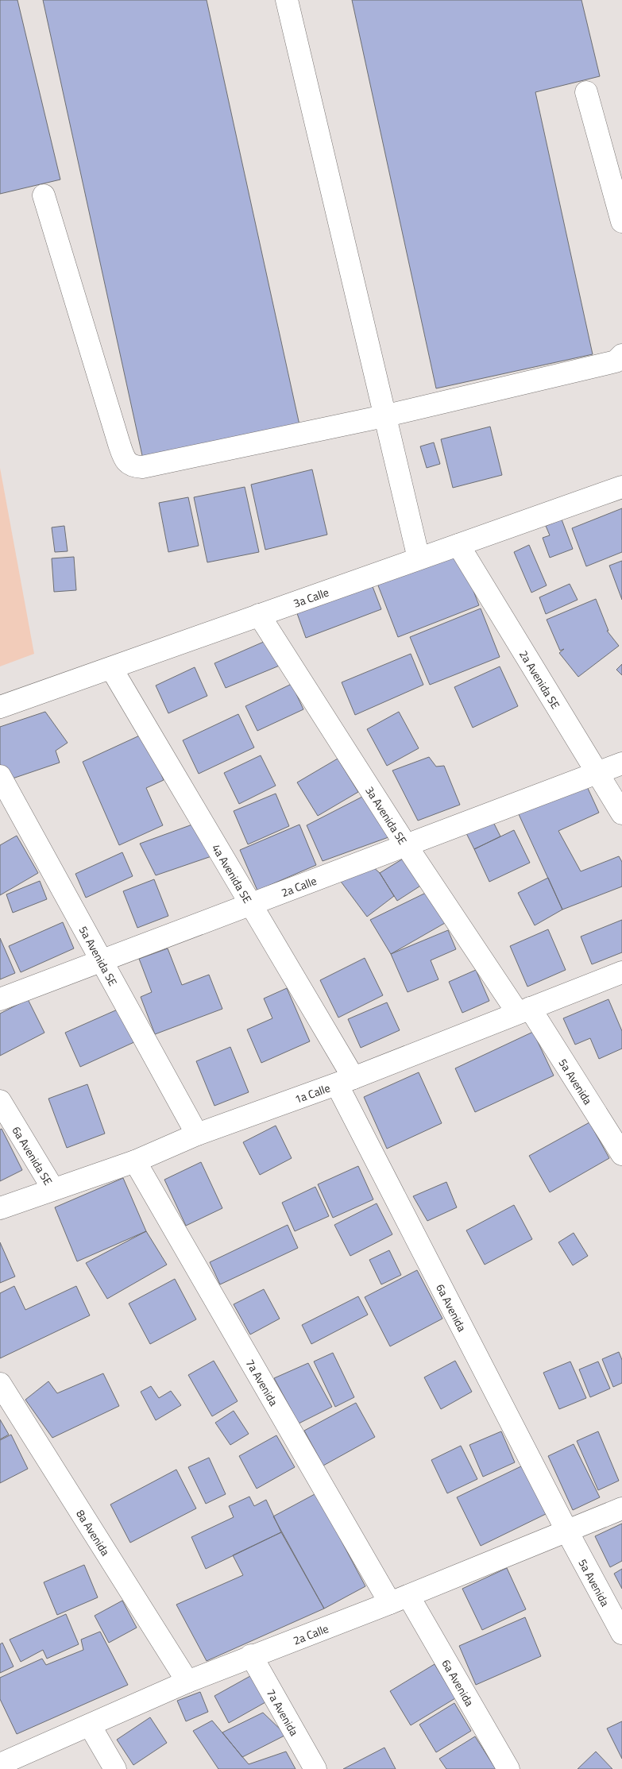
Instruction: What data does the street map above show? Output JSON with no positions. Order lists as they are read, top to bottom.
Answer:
{
  "streets": {
    "street": [
      "3a Calle",
      "2a Avenida SE",
      "3a Avenida SE",
      "4a Avenida SE",
      "2a Calle",
      "5a Avenida SE",
      "5a Avenida",
      "1a Calle",
      "6a Avenida SE",
      "6a Avenida",
      "7a Avenida",
      "8a Avenida"
    ]
  },
  "crossings": [
    ["3a Calle", "2a Avenida SE"],
    ["3a Calle", "3a Avenida SE"],
    ["3a Calle", "4a Avenida SE"],
    ["2a Avenida SE", "2a Calle"],
    ["3a Avenida SE", "2a Calle"],
    ["3a Avenida SE", "5a Avenida"],
    ["3a Avenida SE", "1a Calle"],
    ["4a Avenida SE", "2a Calle"],
    ["4a Avenida SE", "1a Calle"],
    ["4a Avenida SE", "6a Avenida"],
    ["2a Calle", "5a Avenida SE"],
    ["2a Calle", "5a Avenida"],
    ["2a Calle", "6a Avenida"],
    ["2a Calle", "7a Avenida"],
    ["2a Calle", "8a Avenida"],
    ["5a Avenida SE", "1a Calle"],
    ["5a Avenida", "1a Calle"],
    ["5a Avenida", "6a Avenida"],
    ["1a Calle", "6a Avenida SE"],
    ["1a Calle", "6a Avenida"],
    ["1a Calle", "7a Avenida"],
    ["6a Avenida", "7a Avenida"]
  ]
}
